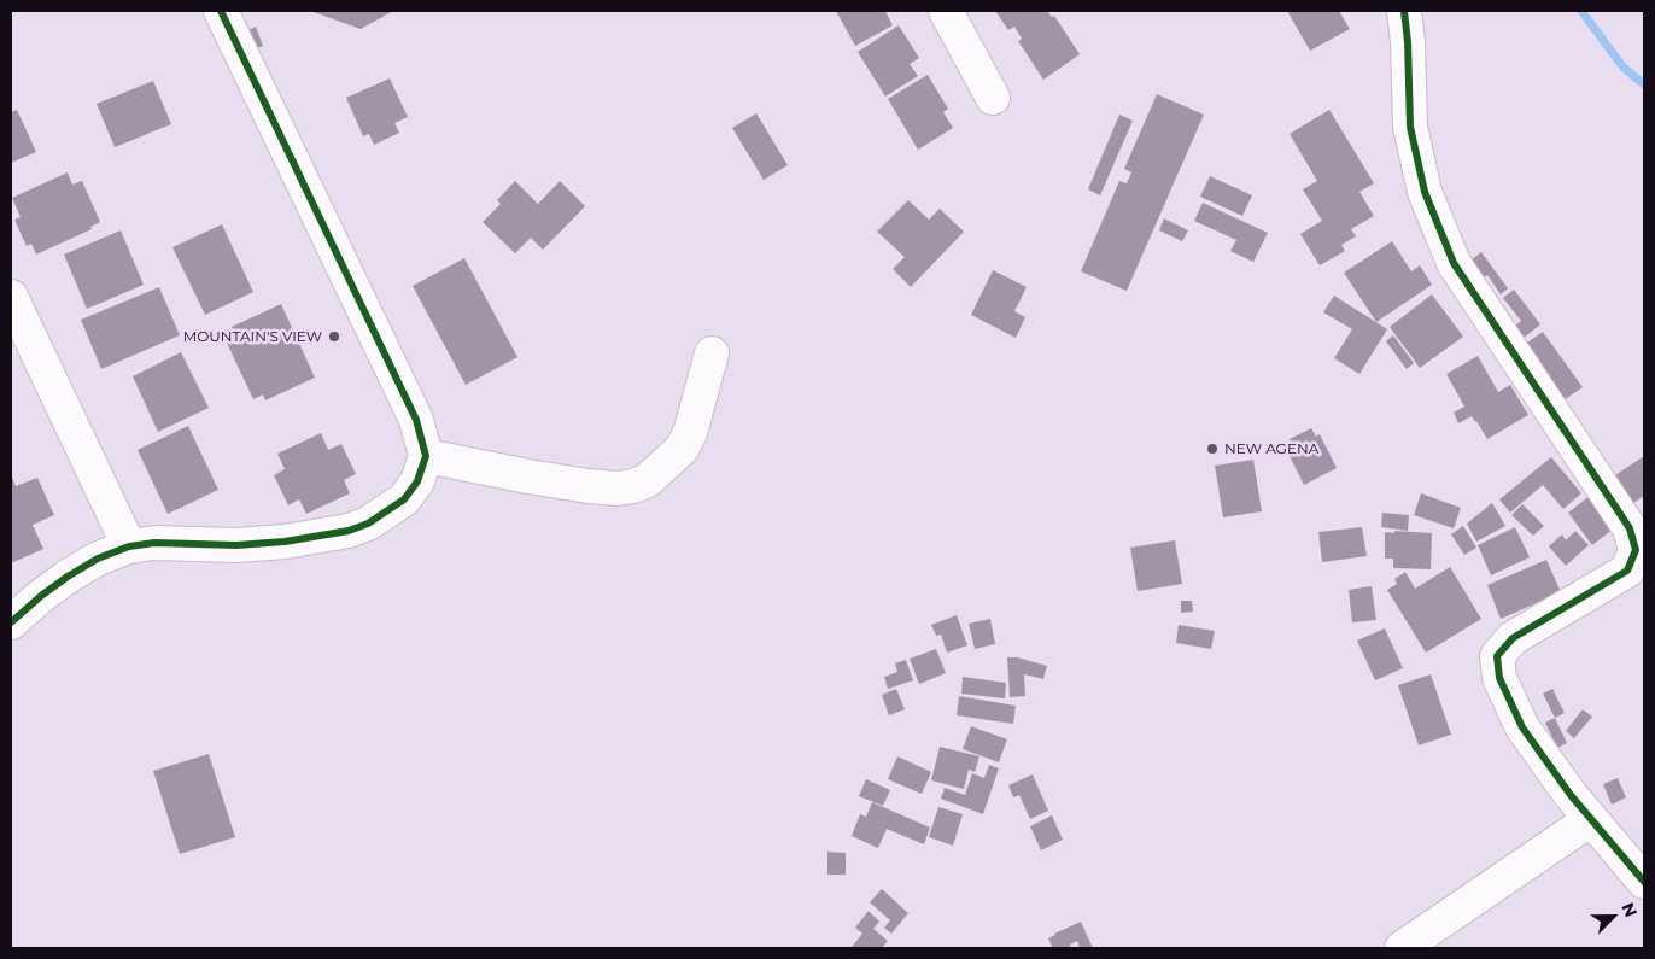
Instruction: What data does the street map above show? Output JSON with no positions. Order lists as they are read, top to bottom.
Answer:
{
  "places": ["MOUNTAIN'S VIEW", "NEW AGENA"],
  "north": "top right"
}
